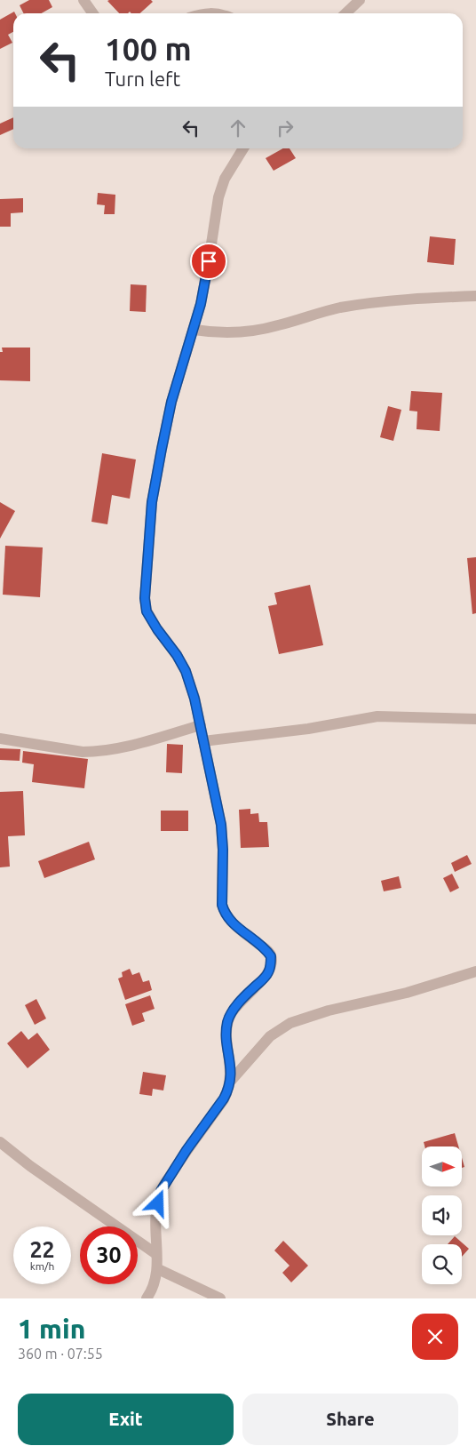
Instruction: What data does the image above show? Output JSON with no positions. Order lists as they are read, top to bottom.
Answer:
{
  "north": "right",
  "page": {
    "turn": ["100 m", "Turn left"],
    "speed": "22 km/h",
    "limit": "30",
    "heading": ["1 min", "360 m · 07:55"],
    "buttons": ["Exit", "Share"]
  }
}
